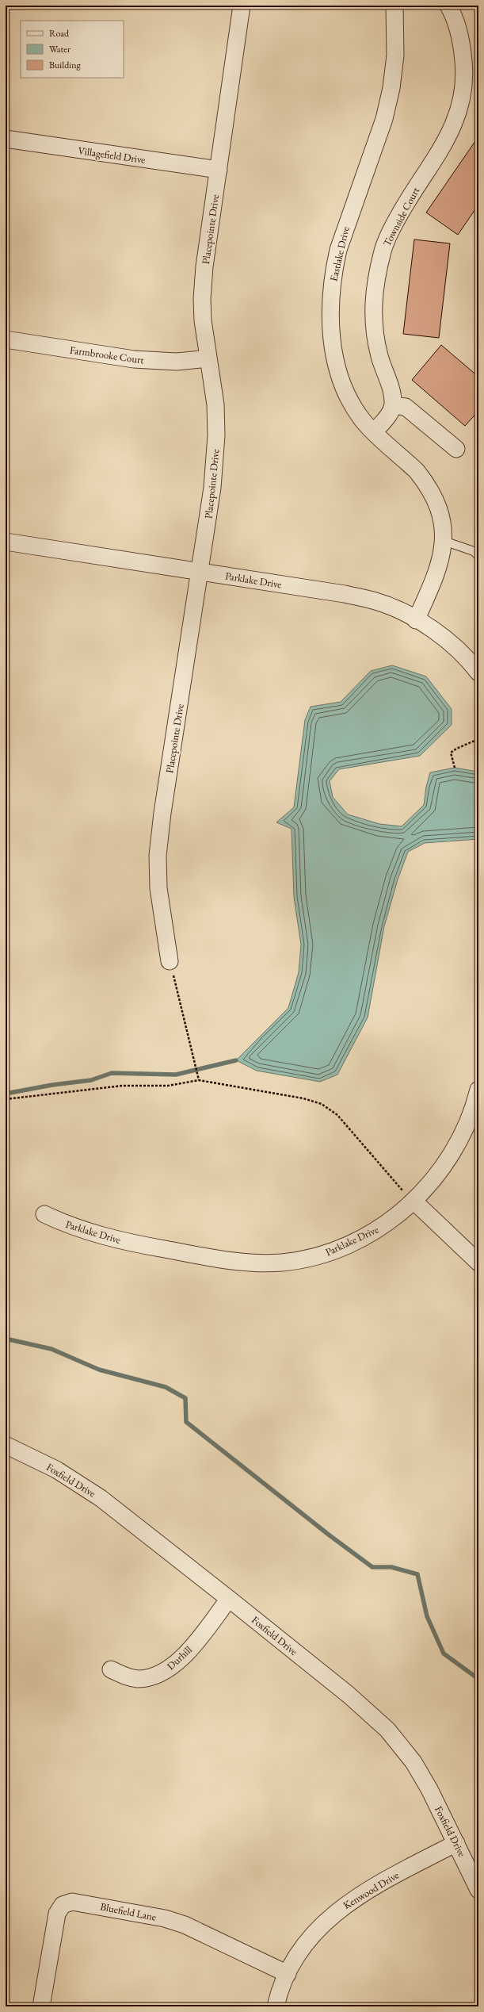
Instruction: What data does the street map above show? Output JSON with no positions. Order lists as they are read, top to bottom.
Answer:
{
  "streets": {
    "street": [
      "Villagefield Drive",
      "Townside Court",
      "Placepointe Drive",
      "Eastlake Drive",
      "Farmbrooke Court",
      "Parklake Drive",
      "Foxfield Drive",
      "Durhill",
      "Kenwood Drive",
      "Bluefield Lane"
    ]
  },
  "crossings": [
    ["Villagefield Drive", "Placepointe Drive"],
    ["Placepointe Drive", "Farmbrooke Court"],
    ["Placepointe Drive", "Parklake Drive"],
    ["Eastlake Drive", "Parklake Drive"],
    ["Foxfield Drive", "Durhill"],
    ["Foxfield Drive", "Kenwood Drive"],
    ["Kenwood Drive", "Bluefield Lane"]
  ],
  "legend": ["Road", "Water", "Building"]
}
